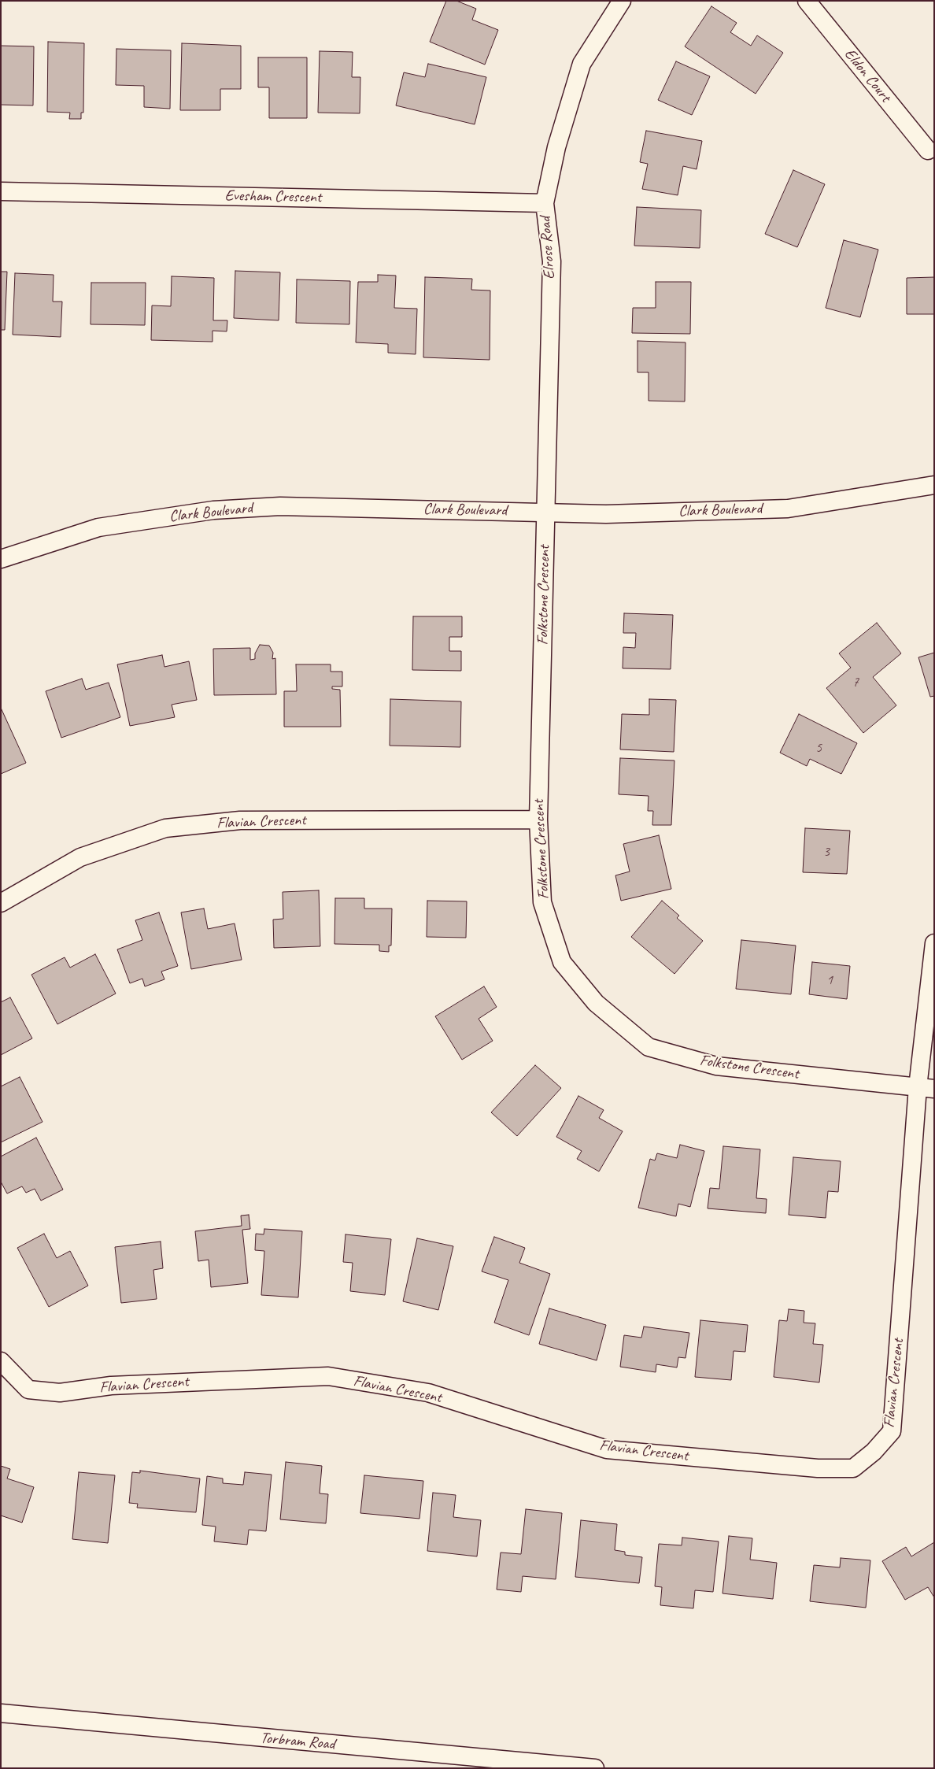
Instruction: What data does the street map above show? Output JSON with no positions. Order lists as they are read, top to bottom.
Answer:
{
  "streets": {
    "street": [
      "Eldon Court",
      "Evesham Crescent",
      "Elrose Road",
      "Clark Boulevard",
      "Folkstone Crescent",
      "Flavian Crescent",
      "Torbram Road"
    ]
  },
  "crossings": [
    ["Evesham Crescent", "Elrose Road"],
    ["Elrose Road", "Clark Boulevard"],
    ["Elrose Road", "Folkstone Crescent"],
    ["Clark Boulevard", "Folkstone Crescent"],
    ["Folkstone Crescent", "Flavian Crescent"]
  ],
  "house_numbers": [
    "7",
    "5",
    "3",
    "1"
  ]
}
